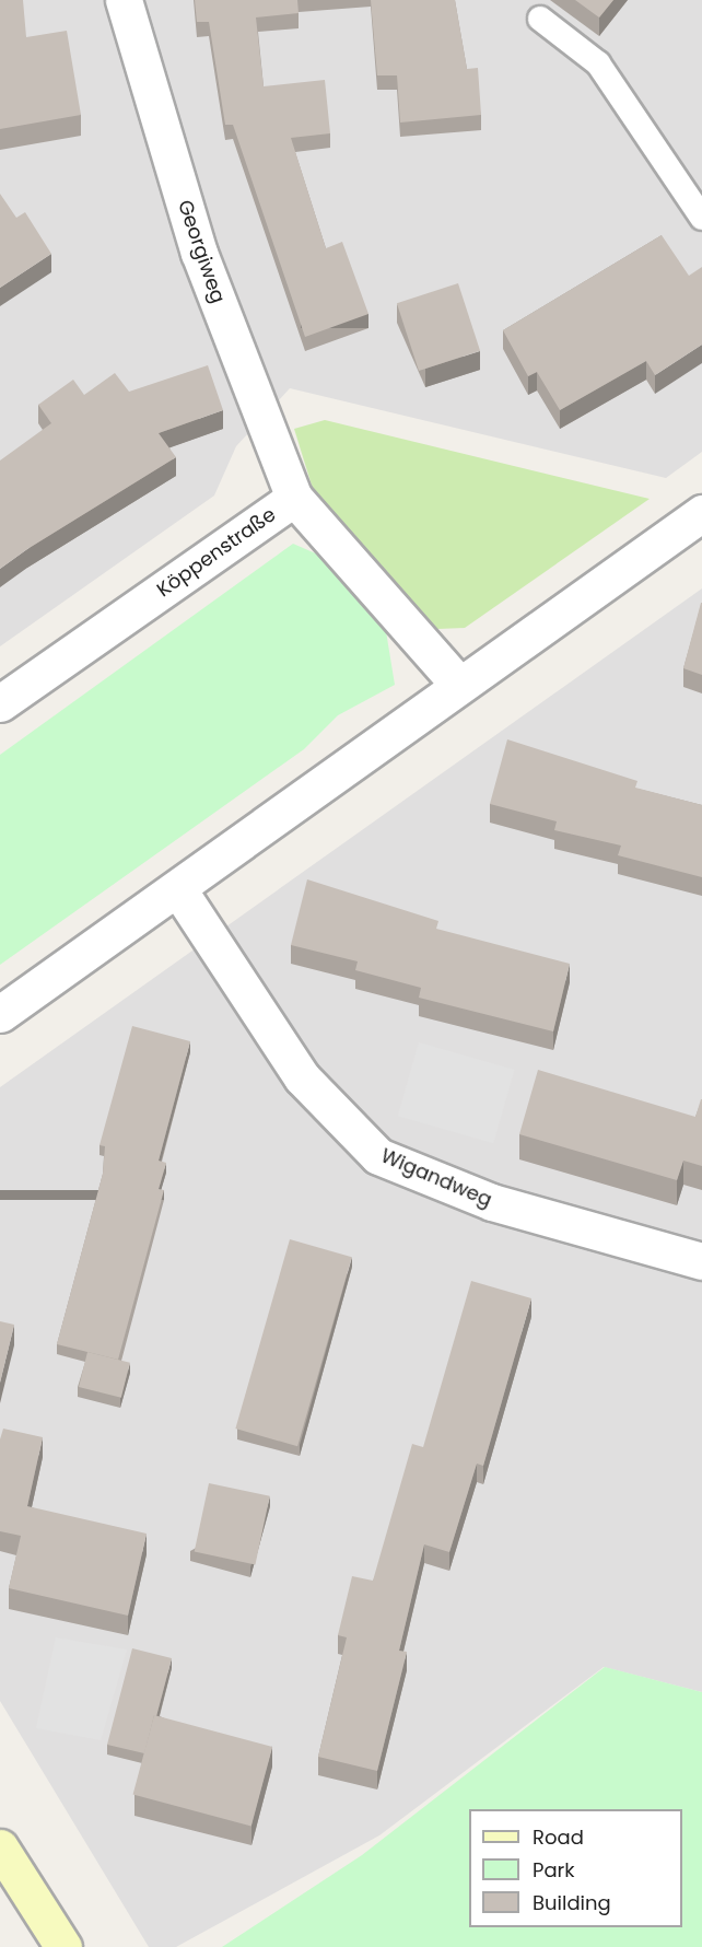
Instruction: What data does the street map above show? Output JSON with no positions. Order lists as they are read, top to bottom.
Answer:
{
  "streets": {
    "street": ["Georgiweg", "Köppenstraße", "Wigandweg"]
  },
  "crossings": [
    ["Georgiweg", "Köppenstraße"]
  ],
  "legend": ["Road", "Park", "Building"]
}
